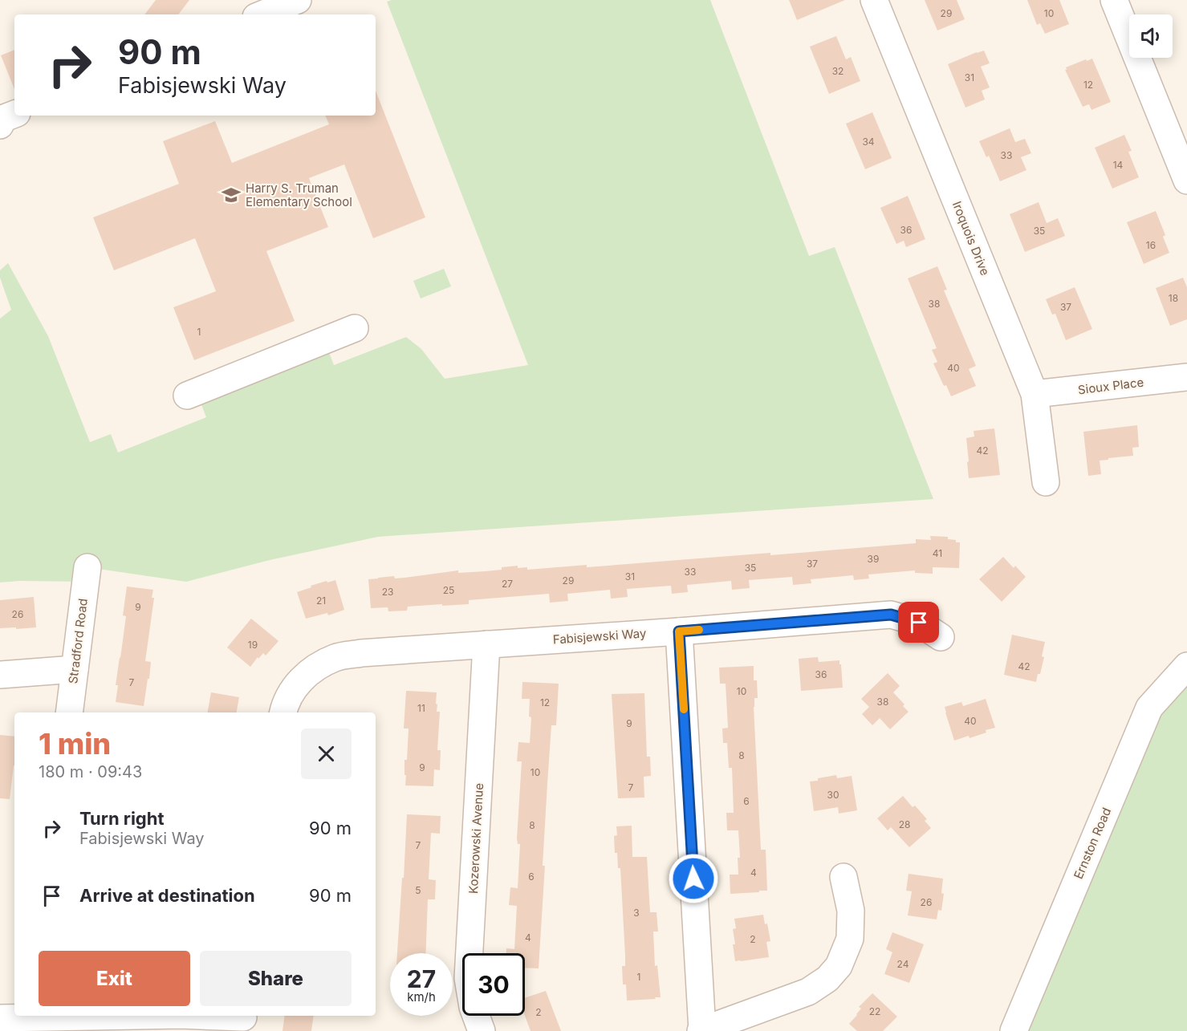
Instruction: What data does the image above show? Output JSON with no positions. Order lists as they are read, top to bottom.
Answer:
{
  "streets": {
    "street": [
      "Iroquois Drive",
      "Sioux Place",
      "Fabisjewski Way",
      "Stradford Road",
      "Kozerowski Avenue",
      "Ernston Road"
    ]
  },
  "crossings": [
    ["Iroquois Drive", "Sioux Place"],
    ["Fabisjewski Way", "Kozerowski Avenue"]
  ],
  "places": {
    "school or university": ["Harry S. Truman Elementary School"]
  },
  "house_numbers": [
    "29",
    "10",
    "32",
    "31",
    "12",
    "34",
    "33",
    "14",
    "36",
    "35",
    "16",
    "18",
    "38",
    "37",
    "1",
    "40",
    "42",
    "41",
    "39",
    "37",
    "35",
    "33",
    "31",
    "29",
    "27",
    "25",
    "23",
    "21",
    "9",
    "26",
    "19",
    "42",
    "36",
    "7",
    "10",
    "38",
    "12",
    "11",
    "40",
    "9",
    "8",
    "9",
    "10",
    "7",
    "30",
    "6",
    "28",
    "8",
    "7",
    "4",
    "6",
    "5",
    "26",
    "3",
    "4",
    "2",
    "24",
    "1",
    "22",
    "2"
  ],
  "page": {
    "turn": ["90 m", "Fabisjewski Way"],
    "heading": ["1 min", "180 m · 09:43"],
    "list": [
      {
        "name": "Turn right",
        "note": "Fabisjewski Way",
        "value": "90 m"
      },
      {
        "name": "Arrive at destination",
        "value": "90 m"
      }
    ],
    "buttons": ["Exit", "Share"],
    "speed": "27 km/h",
    "limit": "30"
  }
}
